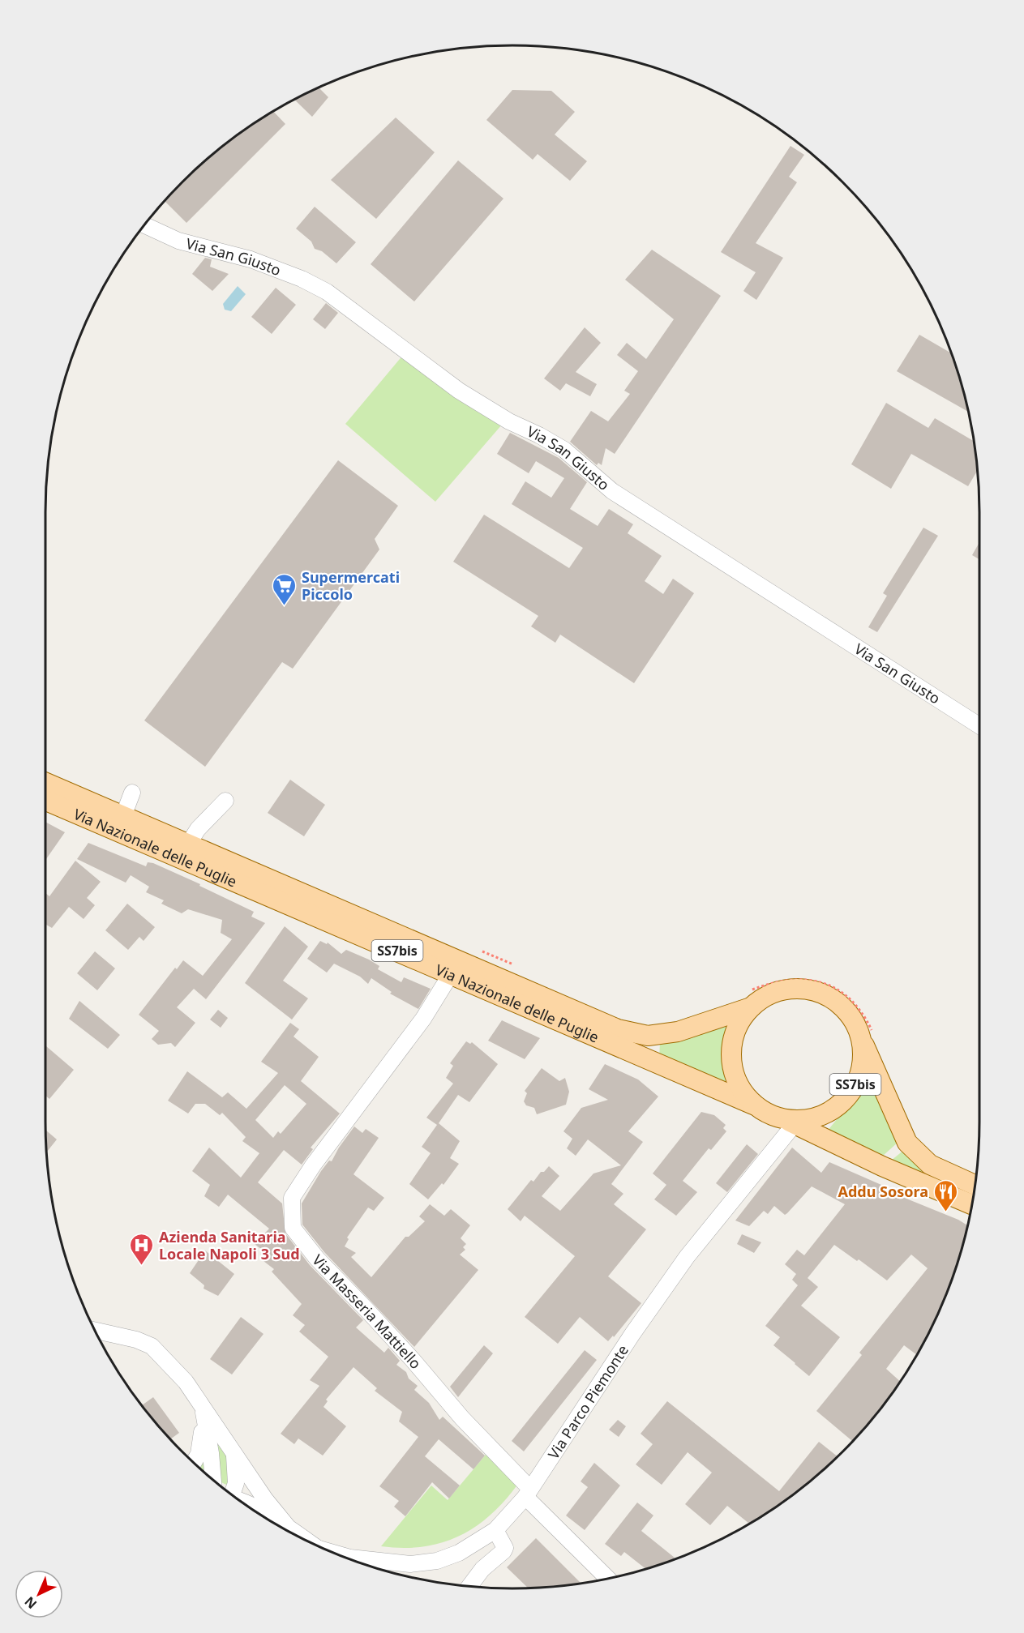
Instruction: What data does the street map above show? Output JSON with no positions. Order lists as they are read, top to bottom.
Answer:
{
  "streets": {
    "main road": ["Via Nazionale delle Puglie", "SS7bis"],
    "street": ["Via San Giusto", "Via Masseria Mattiello", "Via Parco Piemonte"]
  },
  "crossings": [
    ["Via Nazionale delle Puglie", "Via Masseria Mattiello"],
    ["Via Nazionale delle Puglie", "Via Parco Piemonte"],
    ["Via Masseria Mattiello", "Via Parco Piemonte"]
  ],
  "places": {
    "supermarket": ["Supermercati Piccolo"],
    "restaurant": ["Addu Sosora"],
    "hospital": ["Azienda Sanitaria Locale Napoli 3 Sud"]
  },
  "north": "bottom left"
}
